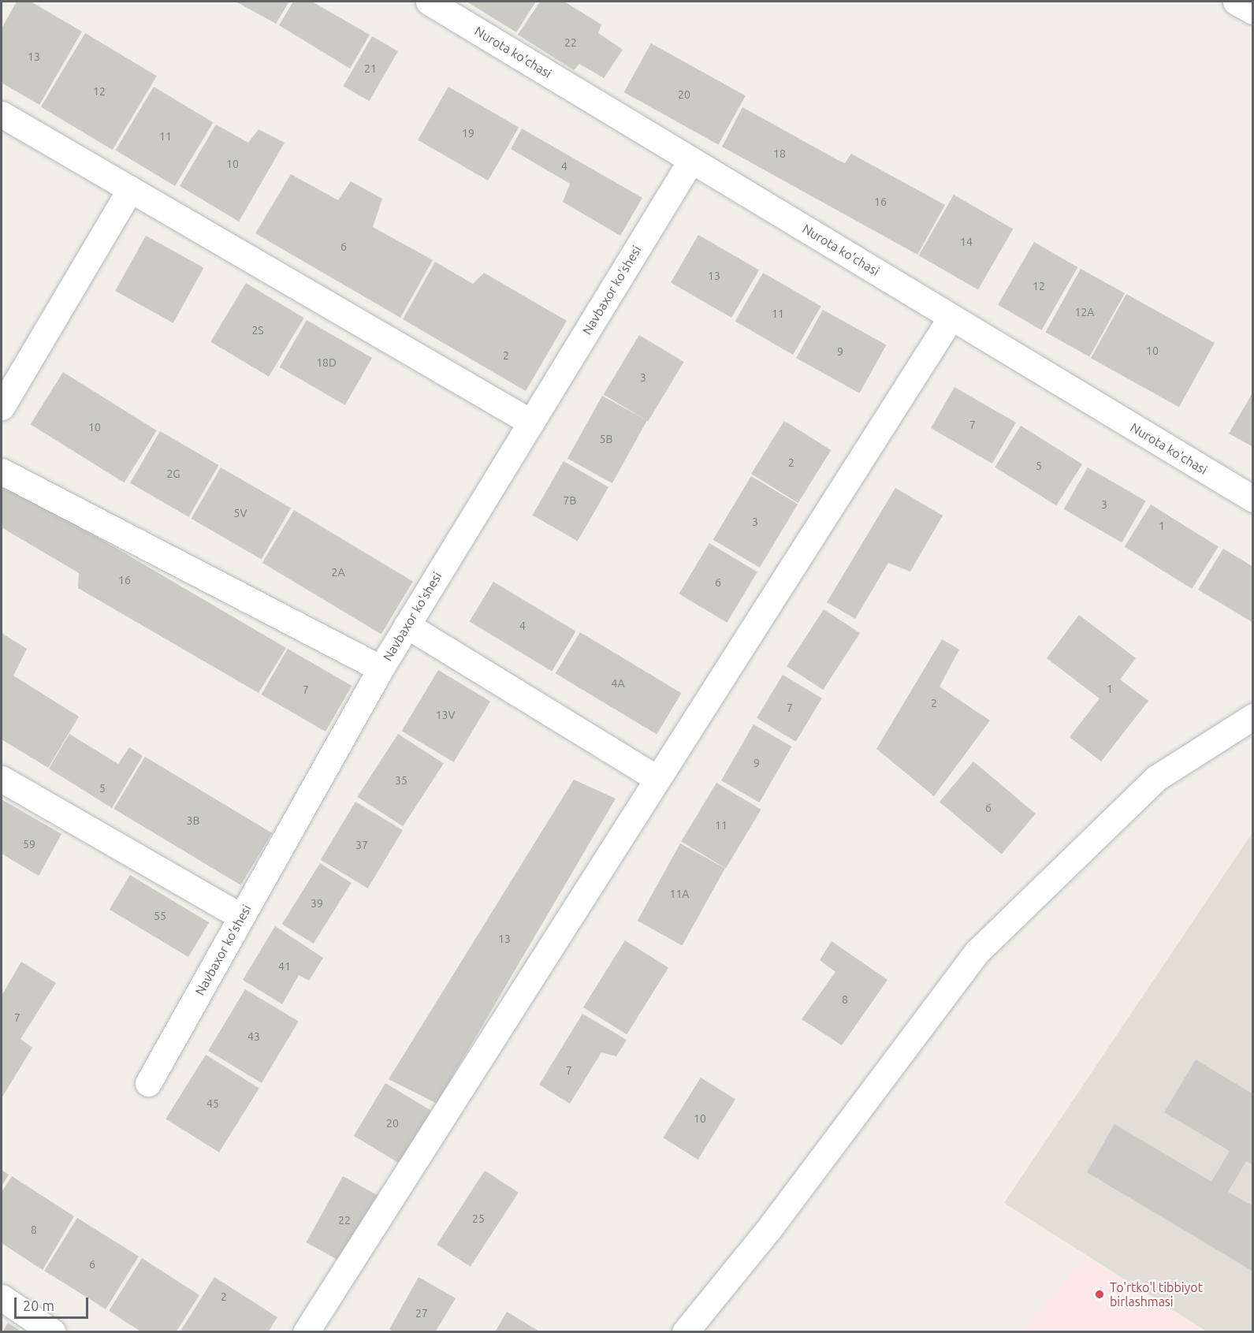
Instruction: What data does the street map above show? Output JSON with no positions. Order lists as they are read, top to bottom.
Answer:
{
  "streets": {
    "street": ["Nurota ko'chasi", "Navbaxor ko'shesi"]
  },
  "crossings": [
    ["Nurota ko'chasi", "Navbaxor ko'shesi"]
  ],
  "places": ["To'rtko'l tibbiyot birlashmasi"],
  "house_numbers": [
    "22",
    "13",
    "21",
    "12",
    "20",
    "19",
    "11",
    "18",
    "10",
    "4",
    "16",
    "14",
    "6",
    "13",
    "12",
    "12A",
    "11",
    "2S",
    "10",
    "9",
    "2",
    "18D",
    "3",
    "7",
    "10",
    "5B",
    "2",
    "5",
    "2G",
    "7B",
    "3",
    "5V",
    "3",
    "1",
    "2A",
    "16",
    "6",
    "4",
    "4A",
    "1",
    "7",
    "2",
    "7",
    "13V",
    "9",
    "35",
    "5",
    "6",
    "3B",
    "11",
    "59",
    "37",
    "11A",
    "39",
    "55",
    "13",
    "41",
    "8",
    "7",
    "43",
    "7",
    "45",
    "10",
    "20",
    "25",
    "22",
    "8",
    "6",
    "2",
    "27"
  ],
  "scale_bar": "20 m"
}
